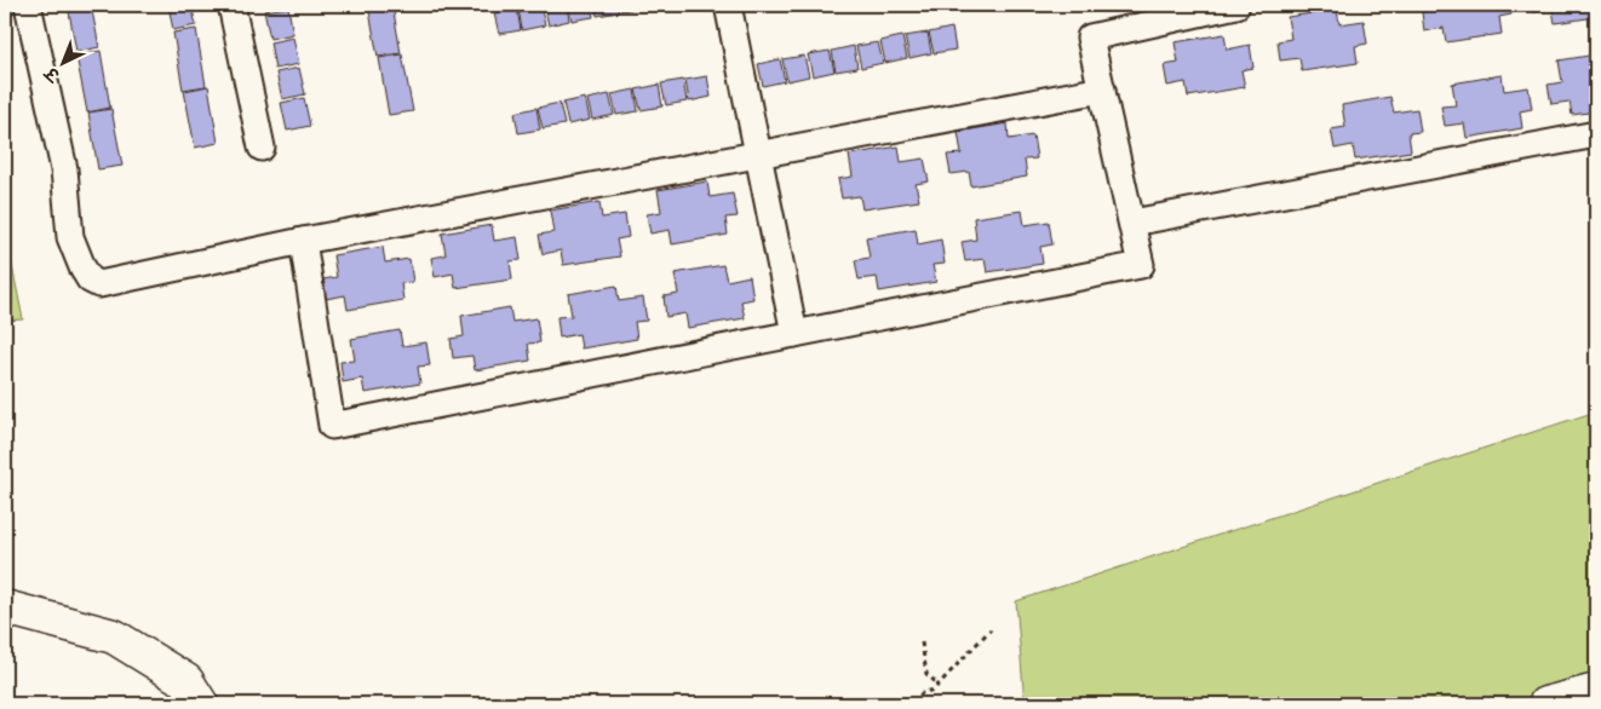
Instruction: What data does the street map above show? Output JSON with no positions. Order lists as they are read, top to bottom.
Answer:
{
  "north": "bottom left"
}
